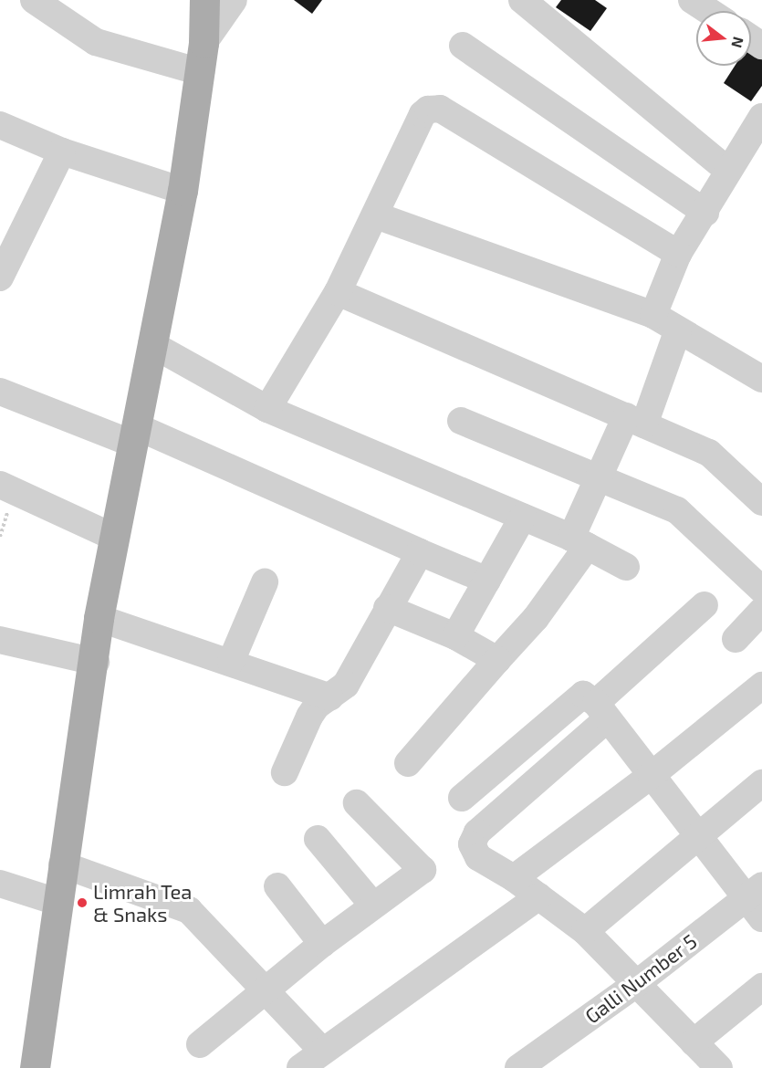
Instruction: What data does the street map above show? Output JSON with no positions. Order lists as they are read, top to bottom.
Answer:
{
  "streets": {
    "street": ["Galli Number 5"]
  },
  "places": ["Limrah Tea & Snaks"],
  "north": "right"
}
